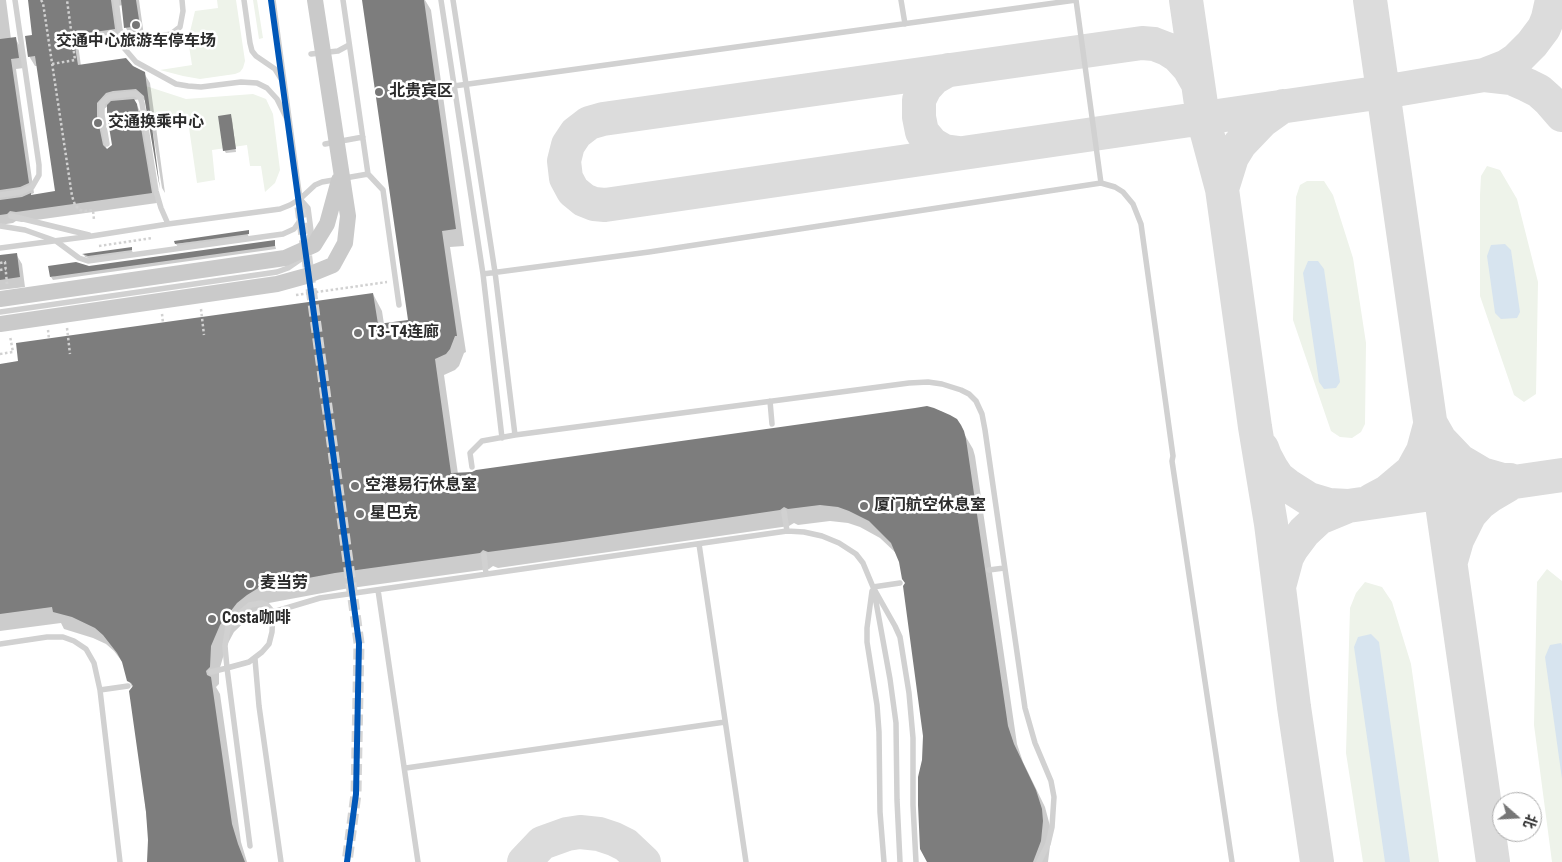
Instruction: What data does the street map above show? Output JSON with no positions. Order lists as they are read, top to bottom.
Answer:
{
  "places": [
    "交通中心旅游车停车场",
    "北贵宾区",
    "交通换乘中心",
    "T3-T4连廊",
    "空港易行休息室",
    "厦门航空休息室",
    "星巴克",
    "麦当劳",
    "Costa咖啡"
  ],
  "north": "right"
}
